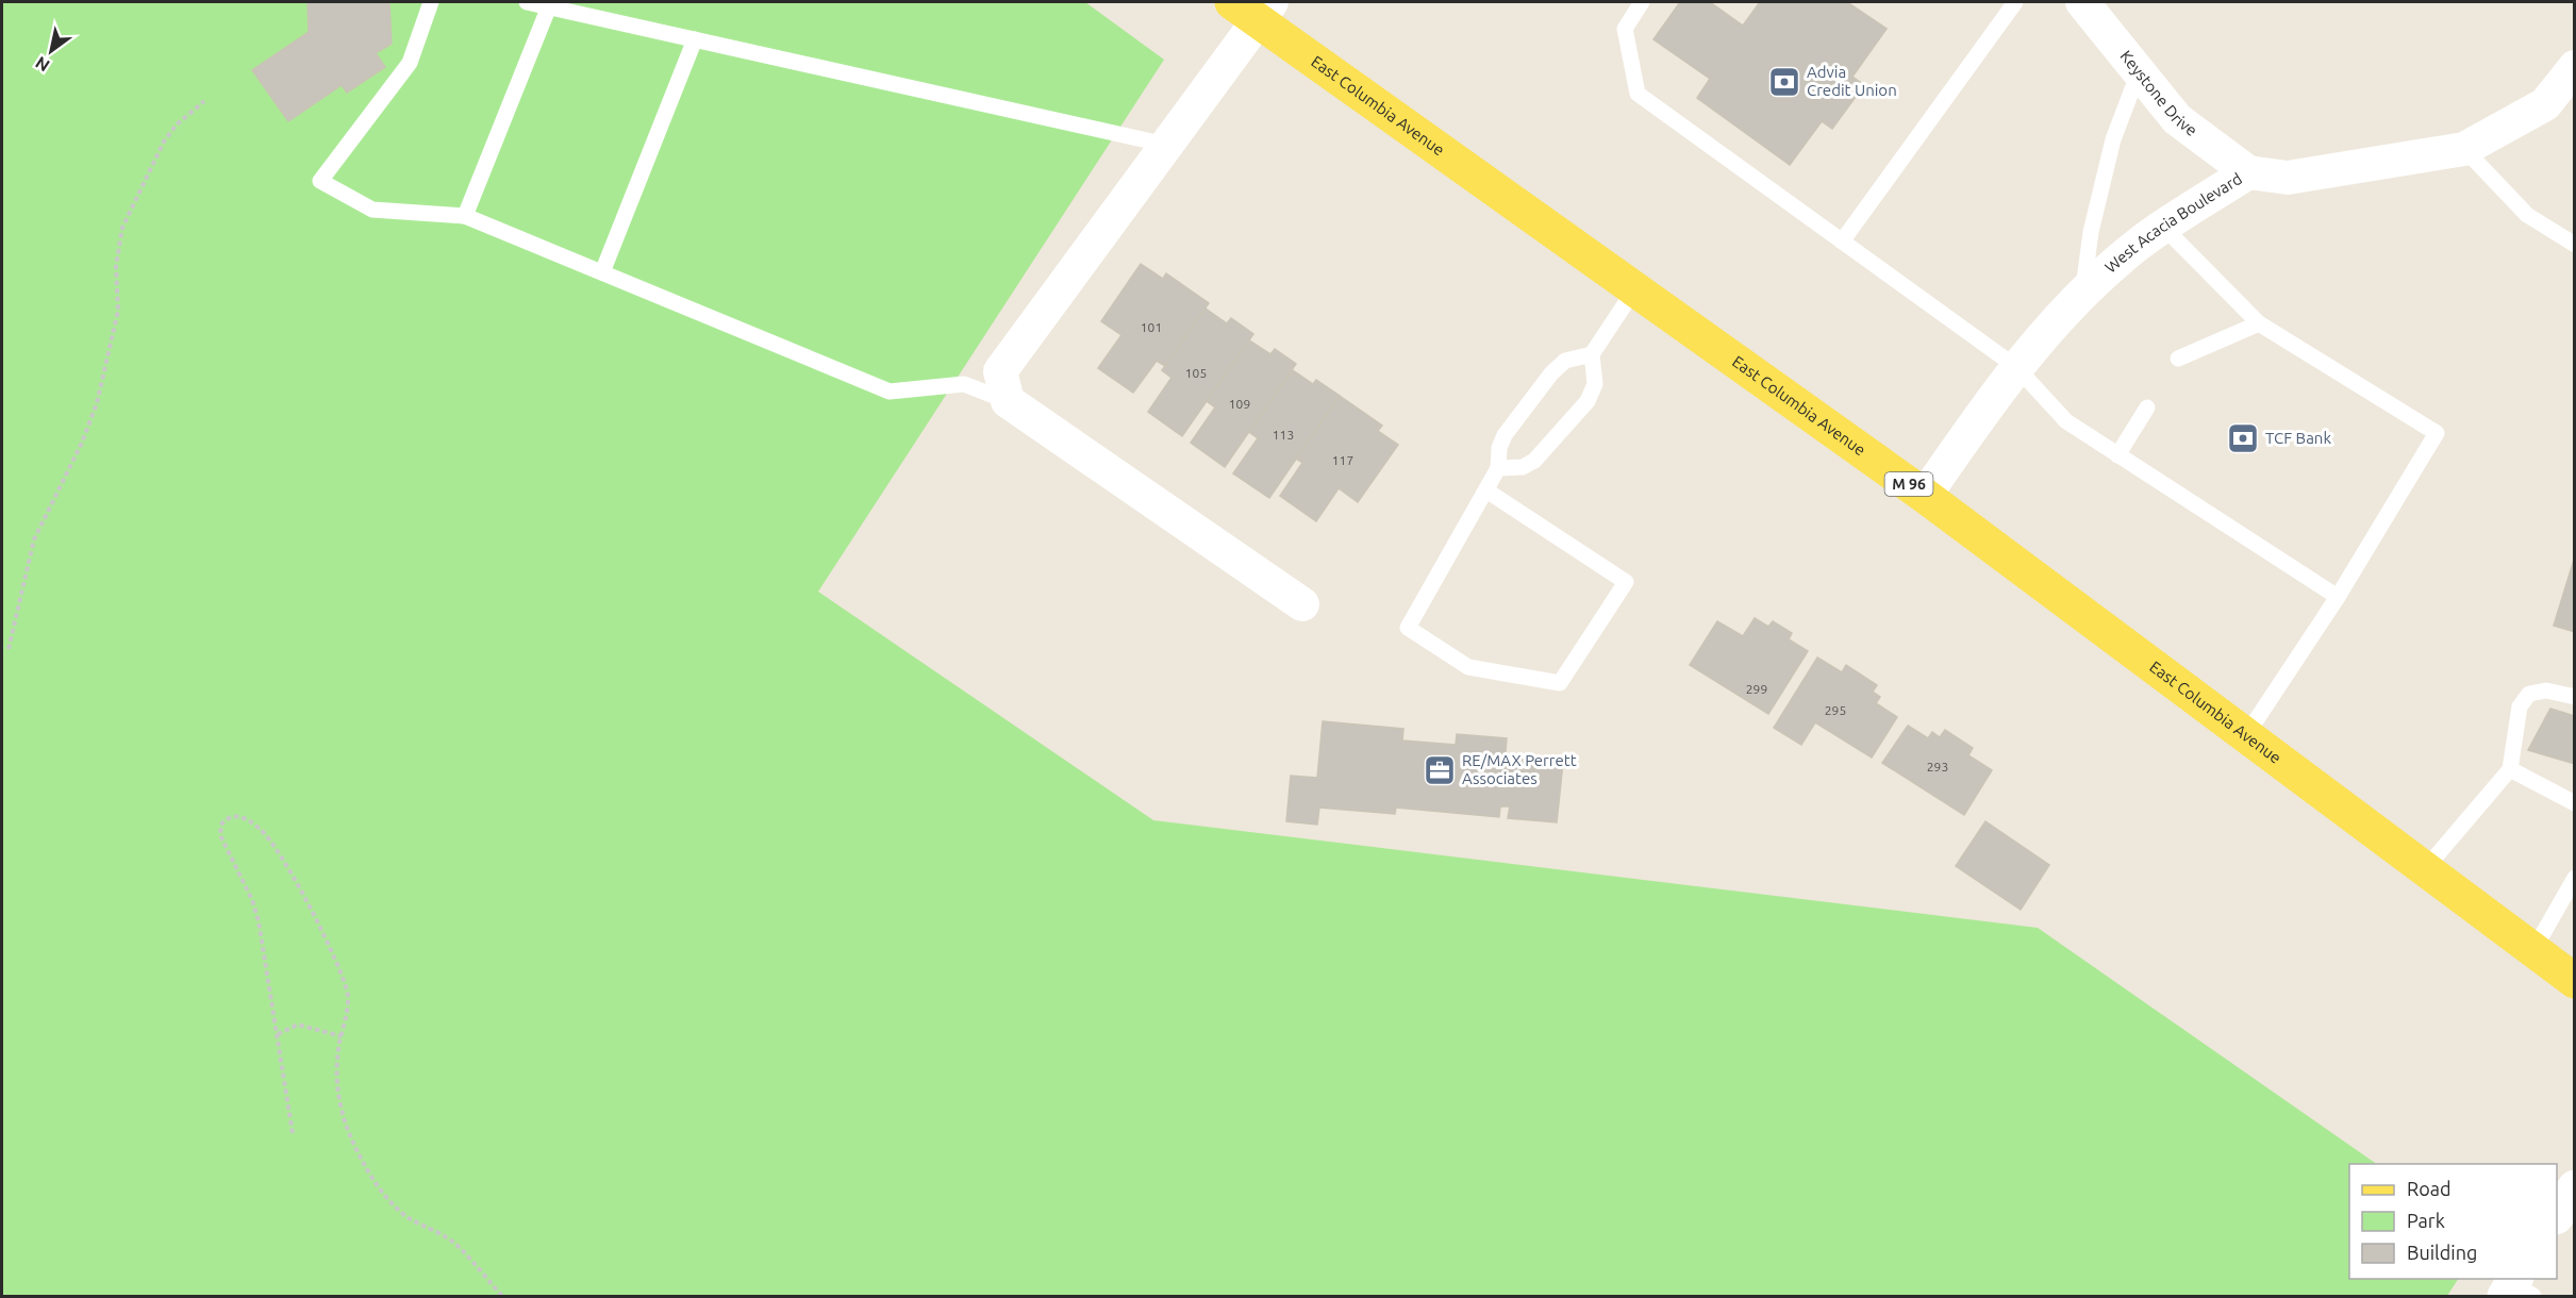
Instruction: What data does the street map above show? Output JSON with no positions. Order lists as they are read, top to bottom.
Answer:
{
  "streets": {
    "main road": ["East Columbia Avenue", "M 96"],
    "street": ["Keystone Drive", "West Acacia Boulevard"]
  },
  "crossings": [
    ["Keystone Drive", "West Acacia Boulevard"],
    ["East Columbia Avenue", "West Acacia Boulevard"]
  ],
  "places": {
    "bank": ["Advia Credit Union", "TCF Bank"],
    "office": ["RE/MAX Perrett Associates"]
  },
  "house_numbers": [
    "101",
    "105",
    "109",
    "113",
    "117",
    "299",
    "295",
    "293"
  ],
  "legend": ["Road", "Park", "Building"],
  "north": "bottom left"
}
